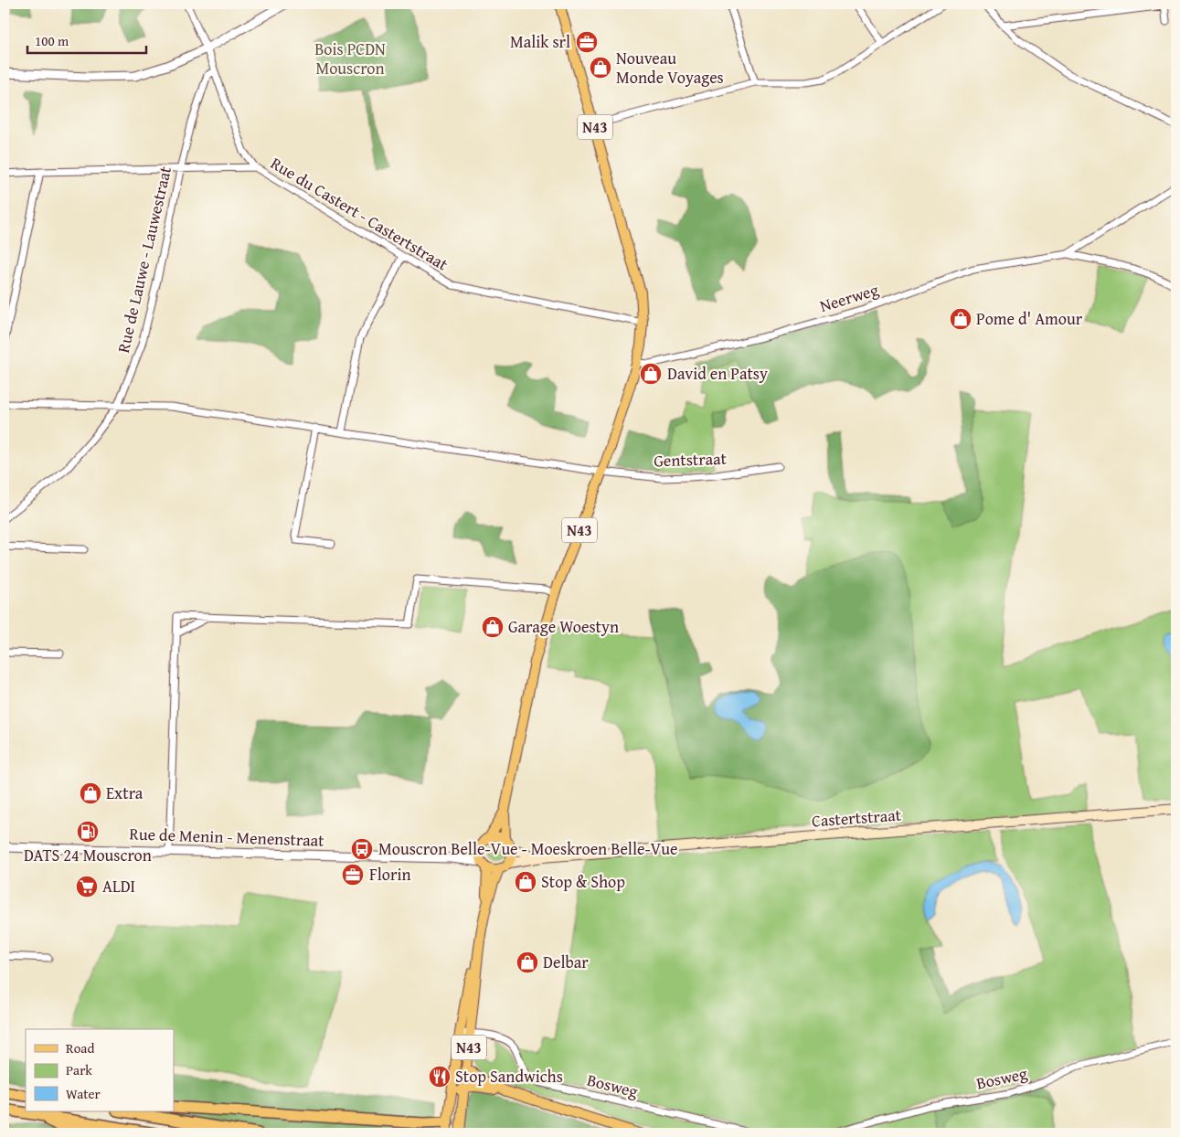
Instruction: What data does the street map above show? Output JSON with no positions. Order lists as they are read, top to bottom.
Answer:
{
  "streets": {
    "main road": ["N43", "Castertstraat"],
    "street": [
      "Rue du Castert - Castertstraat",
      "Rue de Lauwe - Lauwestraat",
      "Neerweg",
      "Gentstraat",
      "Rue de Menin - Menenstraat",
      "Bosweg"
    ]
  },
  "crossings": [
    ["N43", "Rue du Castert - Castertstraat"],
    ["N43", "Neerweg"],
    ["N43", "Gentstraat"],
    ["N43", "Castertstraat"],
    ["N43", "Rue de Menin - Menenstraat"],
    ["N43", "Bosweg"],
    ["Rue du Castert - Castertstraat", "Rue de Lauwe - Lauwestraat"],
    ["Rue de Lauwe - Lauwestraat", "Gentstraat"],
    ["Castertstraat", "Rue de Menin - Menenstraat"]
  ],
  "parks": ["Bois PCDN Mouscron"],
  "places": {
    "office": ["Malik srl", "Florin"],
    "shop": [
      "Nouveau Monde Voyages",
      "Pome d' Amour",
      "David en Patsy",
      "Garage Woestyn",
      "Extra",
      "Stop & Shop",
      "Delbar"
    ],
    "fuel station": ["DATS 24 Mouscron"],
    "bus stop": ["Mouscron Belle-Vue - Moeskroen Belle-Vue"],
    "supermarket": ["ALDI"],
    "restaurant": ["Stop Sandwichs"]
  },
  "legend": ["Road", "Park", "Water"],
  "scale_bar": "100 m"
}
